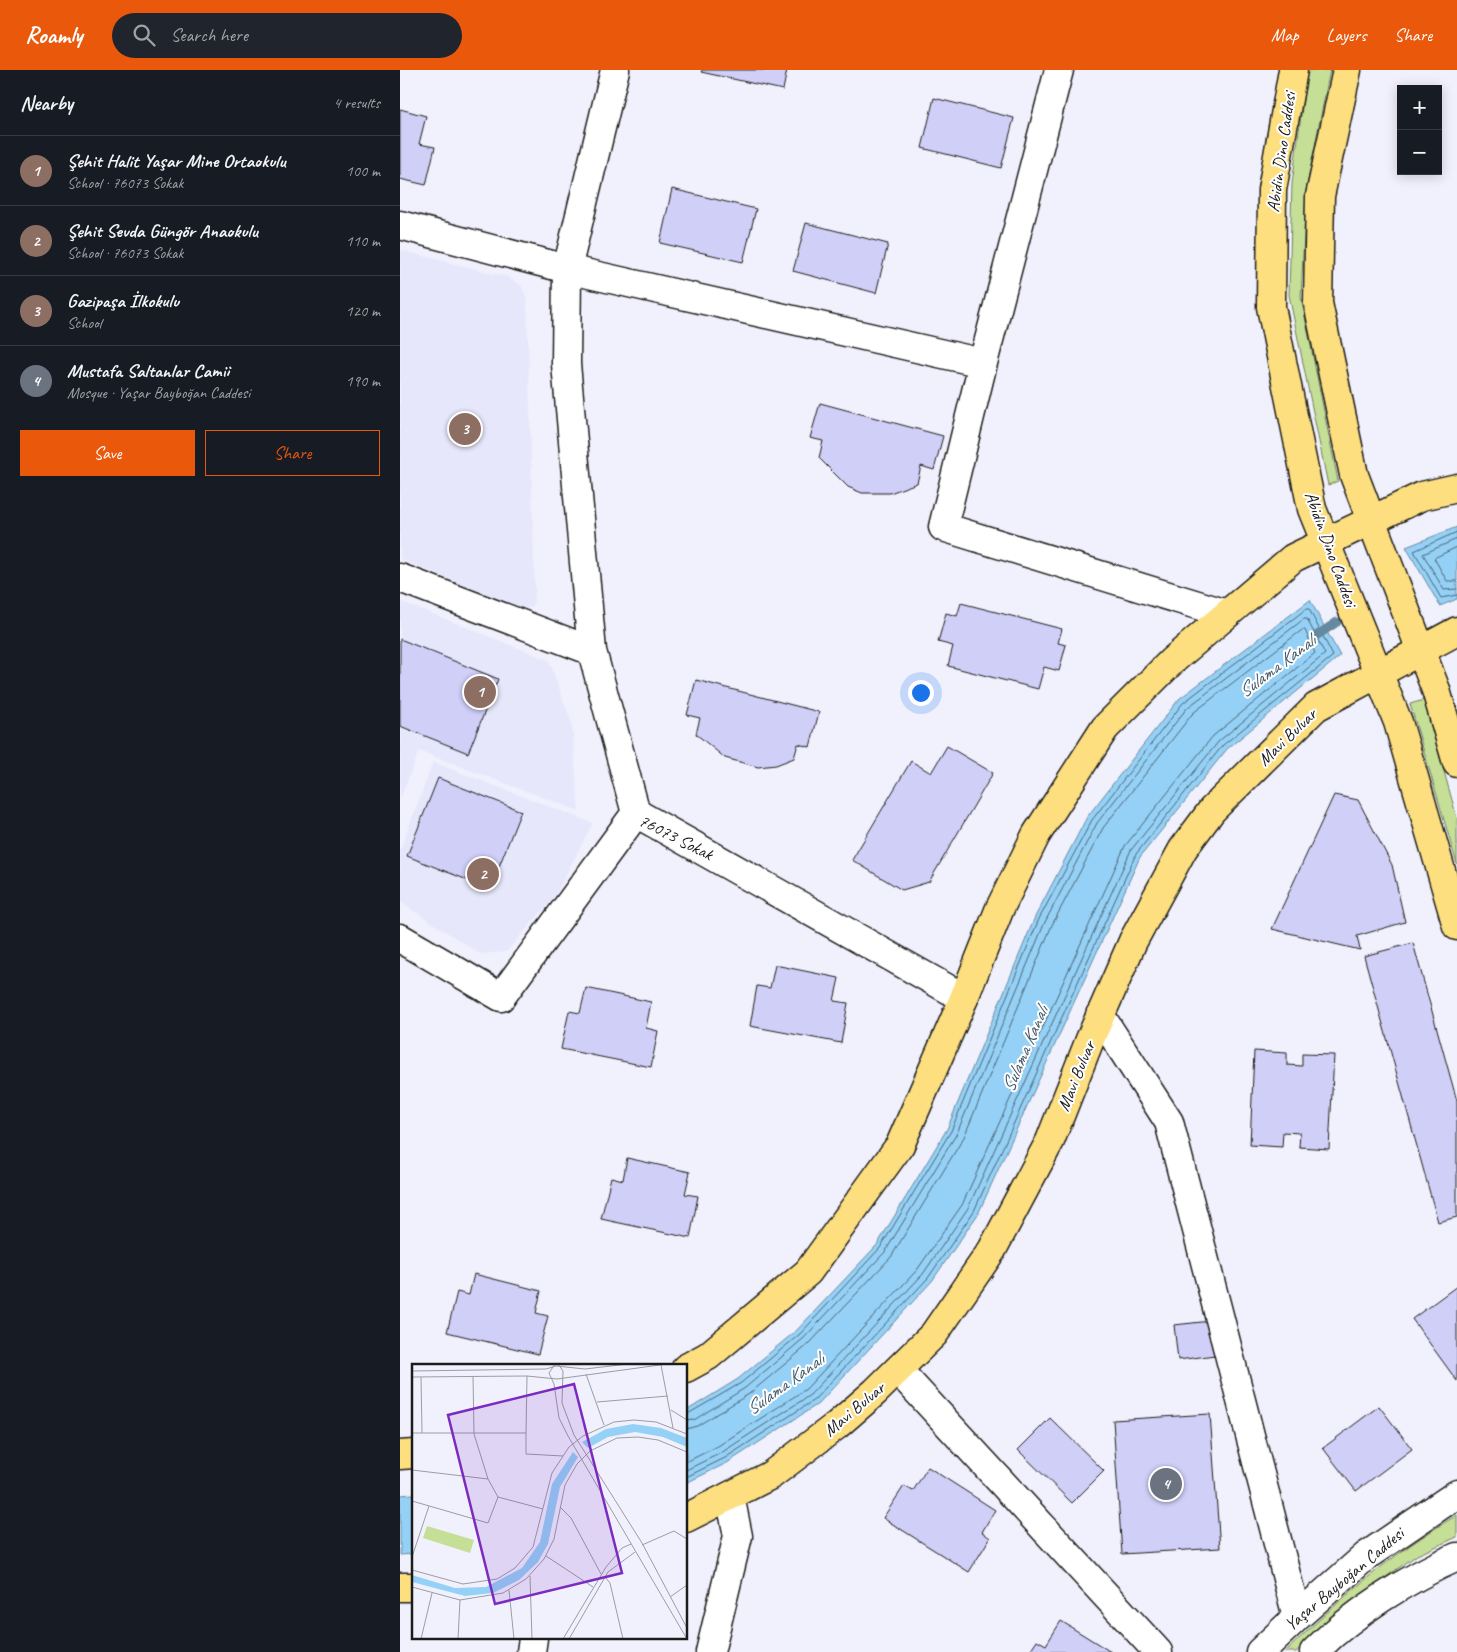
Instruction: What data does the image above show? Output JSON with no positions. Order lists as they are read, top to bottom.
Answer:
{
  "streets": {
    "main road": ["Abidin Dino Caddesi", "Mavi Bulvar"],
    "street": ["76073 Sokak", "Yaşar Bayboğan Caddesi"]
  },
  "crossings": [
    ["Abidin Dino Caddesi", "Mavi Bulvar"]
  ],
  "water": ["Sulama Kanalı"],
  "page": {
    "header": "Roamly",
    "search": "Search here",
    "nav": ["Map", "Layers", "Share"],
    "heading": ["Nearby", "4 results"],
    "map_buttons": ["+", "−"],
    "list": [
      {
        "mark": "1",
        "name": "Şehit Halit Yaşar Mine Ortaokulu",
        "note": "School · 76073 Sokak",
        "value": "100 m"
      },
      {
        "mark": "2",
        "name": "Şehit Sevda Güngör Anaokulu",
        "note": "School · 76073 Sokak",
        "value": "110 m"
      },
      {
        "mark": "3",
        "name": "Gazipaşa İlkokulu",
        "note": "School",
        "value": "120 m"
      },
      {
        "mark": "4",
        "name": "Mustafa Saltanlar Camii",
        "note": "Mosque · Yaşar Bayboğan Caddesi",
        "value": "190 m"
      }
    ],
    "pins": [
      "3",
      "1",
      "2",
      "4"
    ],
    "buttons": ["Save", "Share"]
  }
}
